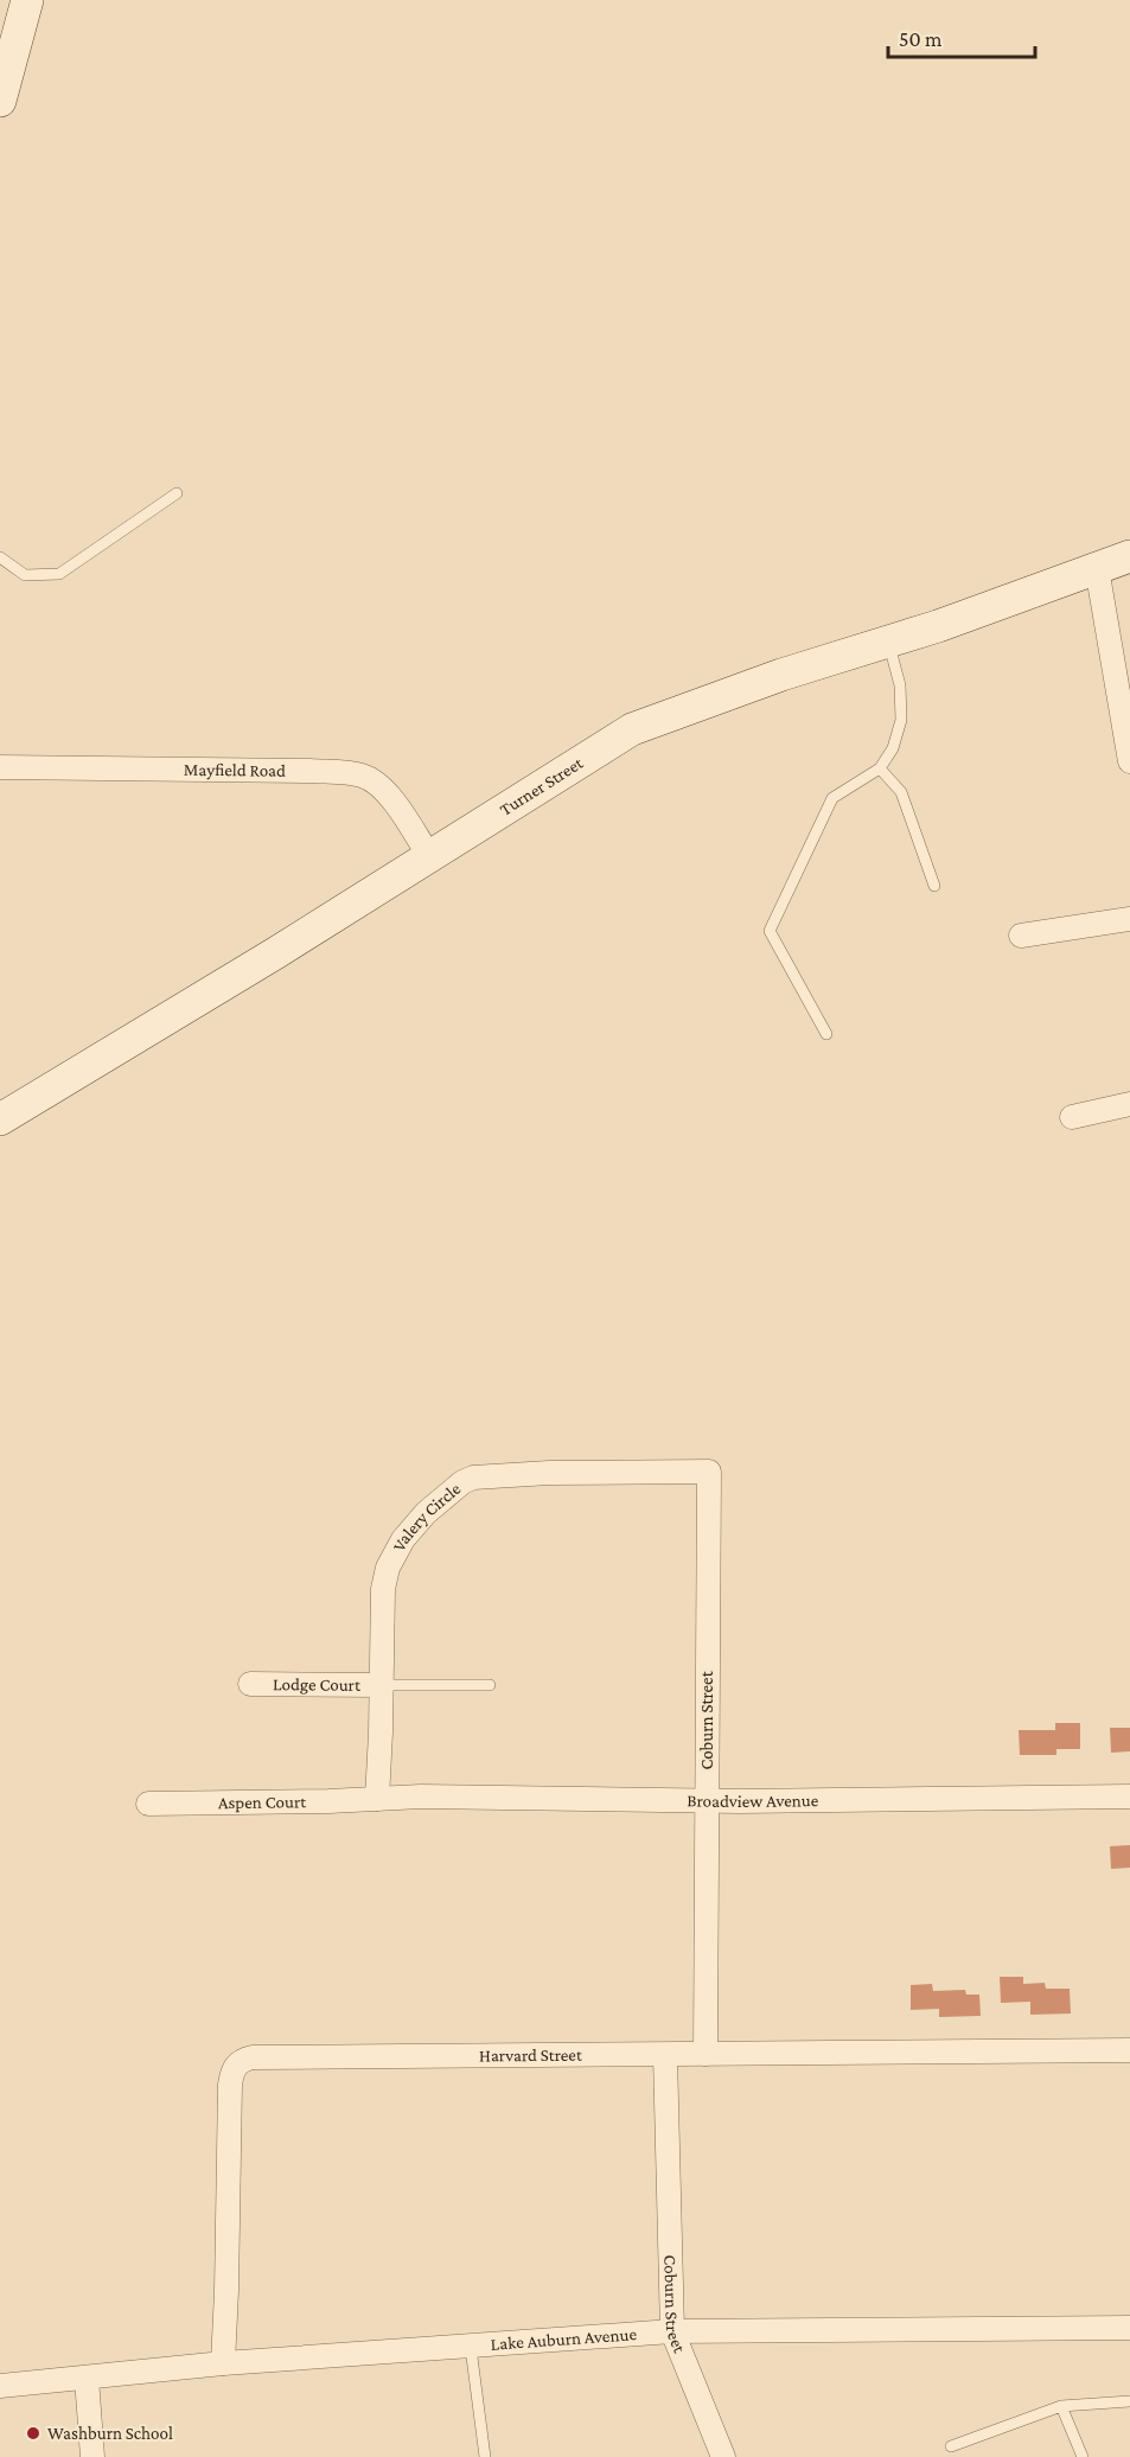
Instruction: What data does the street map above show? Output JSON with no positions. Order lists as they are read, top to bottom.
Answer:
{
  "streets": {
    "main road": ["Turner Street"],
    "street": [
      "Mayfield Road",
      "Valery Circle",
      "Lodge Court",
      "Coburn Street",
      "Broadview Avenue",
      "Aspen Court",
      "Harvard Street",
      "Lake Auburn Avenue"
    ]
  },
  "crossings": [
    ["Mayfield Road", "Turner Street"],
    ["Valery Circle", "Lodge Court"],
    ["Valery Circle", "Coburn Street"],
    ["Valery Circle", "Broadview Avenue"],
    ["Valery Circle", "Aspen Court"],
    ["Coburn Street", "Broadview Avenue"],
    ["Coburn Street", "Harvard Street"],
    ["Coburn Street", "Lake Auburn Avenue"],
    ["Broadview Avenue", "Aspen Court"],
    ["Harvard Street", "Lake Auburn Avenue"]
  ],
  "places": ["Washburn School"],
  "scale_bar": "50 m"
}
